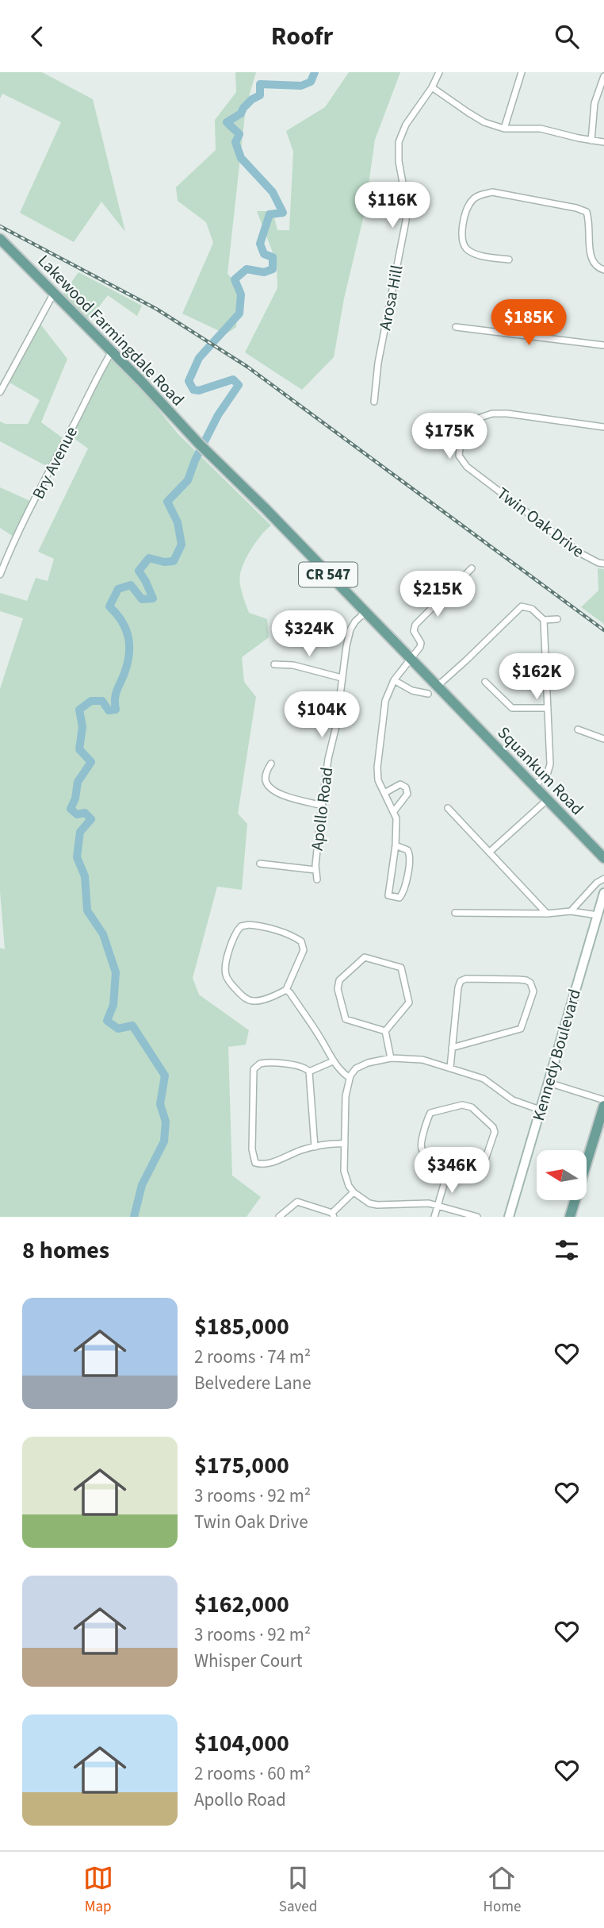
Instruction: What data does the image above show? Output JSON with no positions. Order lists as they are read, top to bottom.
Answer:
{
  "streets": {
    "main road": ["Lakewood Farmingdale Road", "CR 547", "Squankum Road"],
    "street": [
      "Arosa Hill",
      "Bry Avenue",
      "Twin Oak Drive",
      "Apollo Road",
      "Kennedy Boulevard"
    ]
  },
  "crossings": [
    ["Lakewood Farmingdale Road", "Bry Avenue"],
    ["Lakewood Farmingdale Road", "Squankum Road"],
    ["Squankum Road", "Apollo Road"]
  ],
  "north": "left",
  "page": {
    "header": "Roofr",
    "price": [
      "$116K",
      "$185K",
      "$175K",
      "$215K",
      "$324K",
      "$162K",
      "$104K",
      "$346K"
    ],
    "heading": "8 homes",
    "list": [
      {
        "name": "$185,000",
        "note": "2 rooms · 74 m² · Belvedere Lane"
      },
      {
        "name": "$175,000",
        "note": "3 rooms · 92 m² · Twin Oak Drive"
      },
      {
        "name": "$162,000",
        "note": "3 rooms · 92 m² · Whisper Court"
      },
      {
        "name": "$104,000",
        "note": "2 rooms · 60 m² · Apollo Road"
      }
    ],
    "tabs": ["Map", "Saved", "Home"]
  }
}
